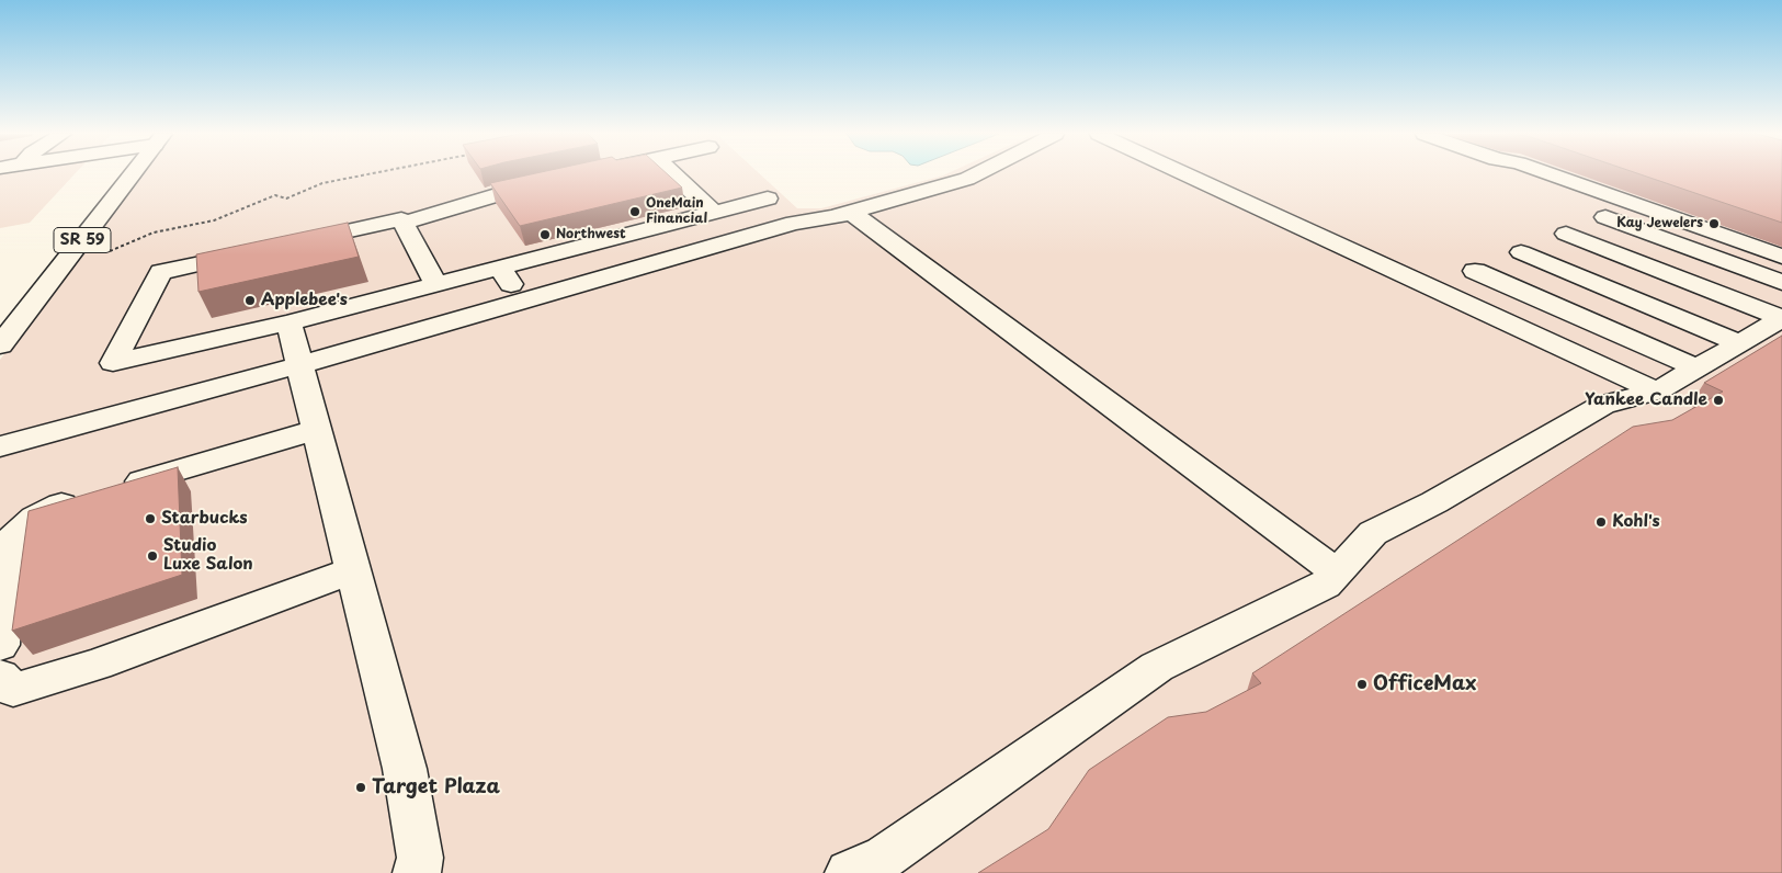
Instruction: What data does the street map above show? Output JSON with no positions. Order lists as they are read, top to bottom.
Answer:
{
  "streets": {
    "main road": ["SR 59"]
  },
  "places": [
    "OneMain Financial",
    "Kay Jewelers",
    "Northwest",
    "Applebee's",
    "Yankee Candle",
    "Starbucks",
    "Kohl's",
    "Studio Luxe Salon",
    "OfficeMax",
    "Target Plaza"
  ]
}
